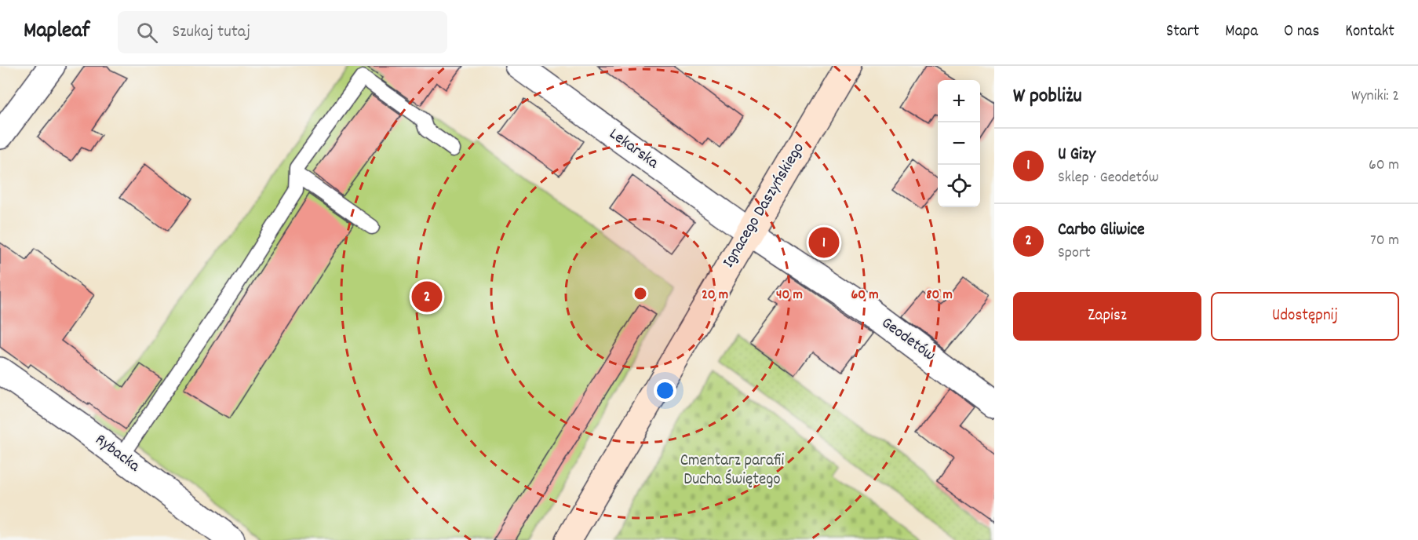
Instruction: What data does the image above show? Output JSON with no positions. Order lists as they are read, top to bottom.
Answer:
{
  "streets": {
    "main road": ["Ignacego Daszyńskiego"],
    "street": ["Lekarska", "Geodetów", "Rybacka"]
  },
  "crossings": [
    ["Lekarska", "Ignacego Daszyńskiego"],
    ["Lekarska", "Geodetów"],
    ["Ignacego Daszyńskiego", "Geodetów"]
  ],
  "parks": ["Cmentarz parafii Ducha Świętego"],
  "page": {
    "header": "Mapleaf",
    "search": "Szukaj tutaj",
    "nav": [
      "Start",
      "Mapa",
      "O nas",
      "Kontakt"
    ],
    "heading": ["W pobliżu", "Wyniki: 2"],
    "map_buttons": ["+", "−"],
    "list": [
      {
        "mark": "1",
        "name": "U Gizy",
        "note": "Sklep · Geodetów",
        "value": "60 m"
      },
      {
        "mark": "2",
        "name": "Carbo Gliwice",
        "note": "Sport",
        "value": "70 m"
      }
    ],
    "pins": ["1", "2"],
    "buttons": ["Zapisz", "Udostępnij"]
  },
  "rings": [
    "20 m",
    "40 m",
    "60 m",
    "80 m"
  ]
}
